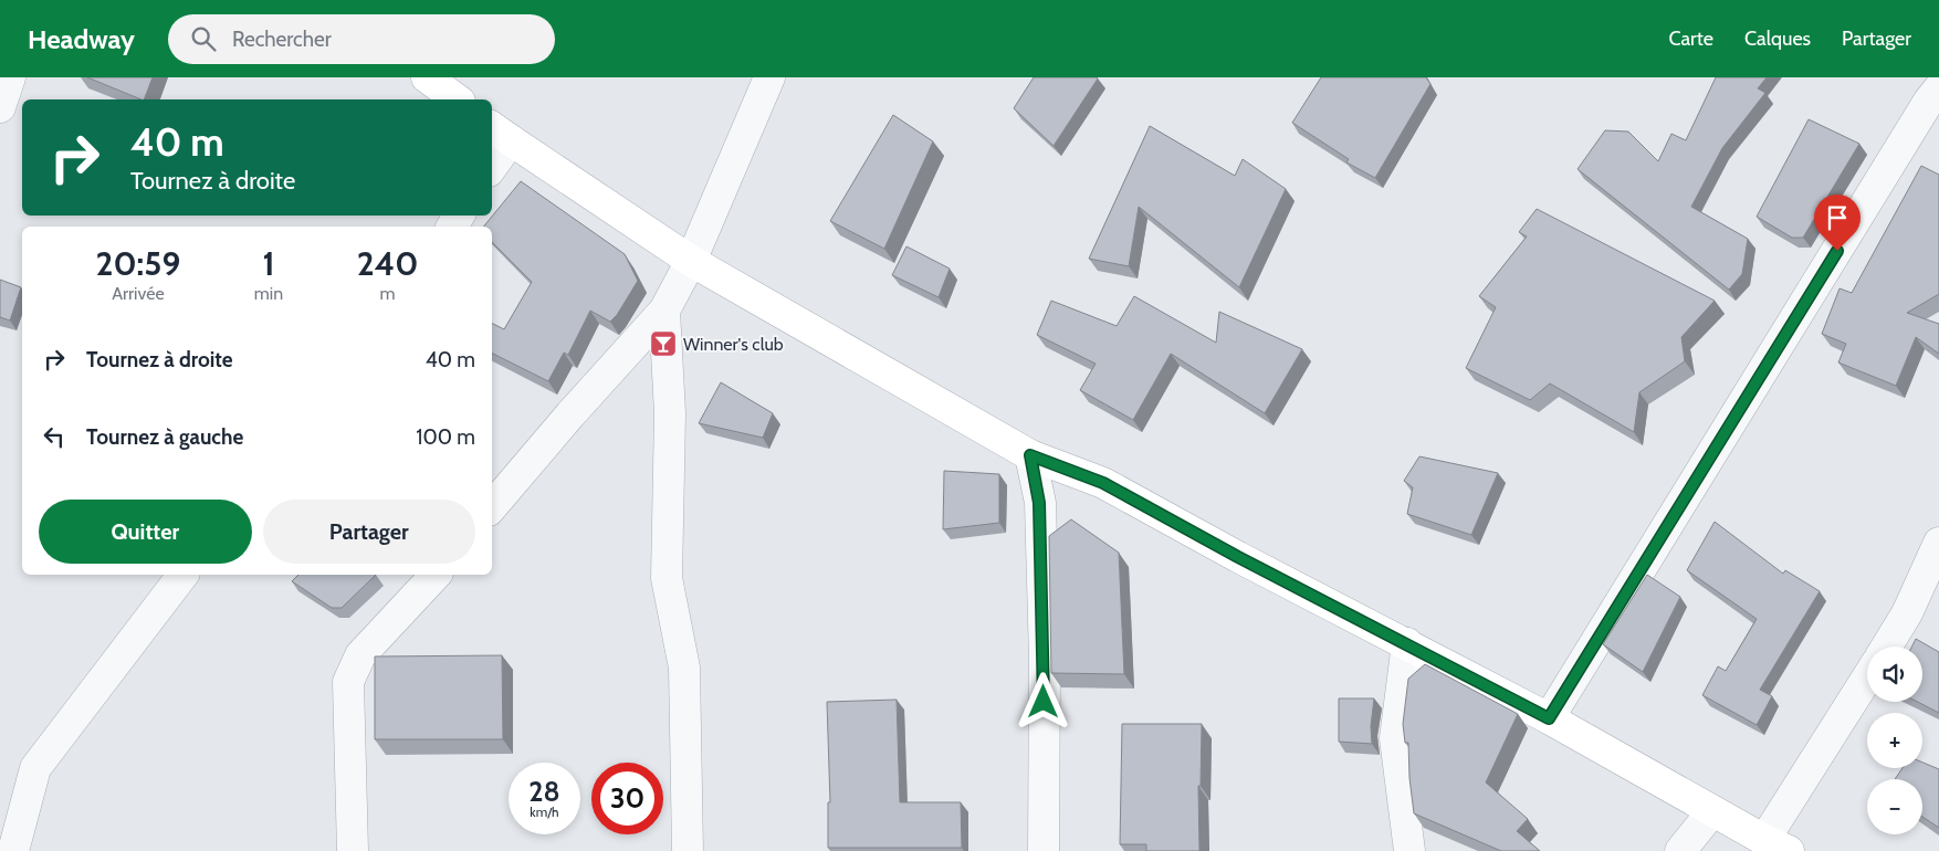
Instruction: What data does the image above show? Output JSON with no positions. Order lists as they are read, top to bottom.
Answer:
{
  "places": {
    "bar": ["Winner's club"]
  },
  "page": {
    "header": "Headway",
    "search": "Rechercher",
    "nav": ["Carte", "Calques", "Partager"],
    "turn": ["40 m", "Tournez à droite"],
    "eta": [
      "20:59",
      "Arrivée",
      "1",
      "min",
      "240",
      "m"
    ],
    "list": [
      {
        "name": "Tournez à droite",
        "value": "40 m"
      },
      {
        "name": "Tournez à gauche",
        "value": "100 m"
      }
    ],
    "buttons": ["Quitter", "Partager"],
    "map_buttons": ["+", "−"],
    "speed": "28 km/h",
    "limit": "30"
  }
}
